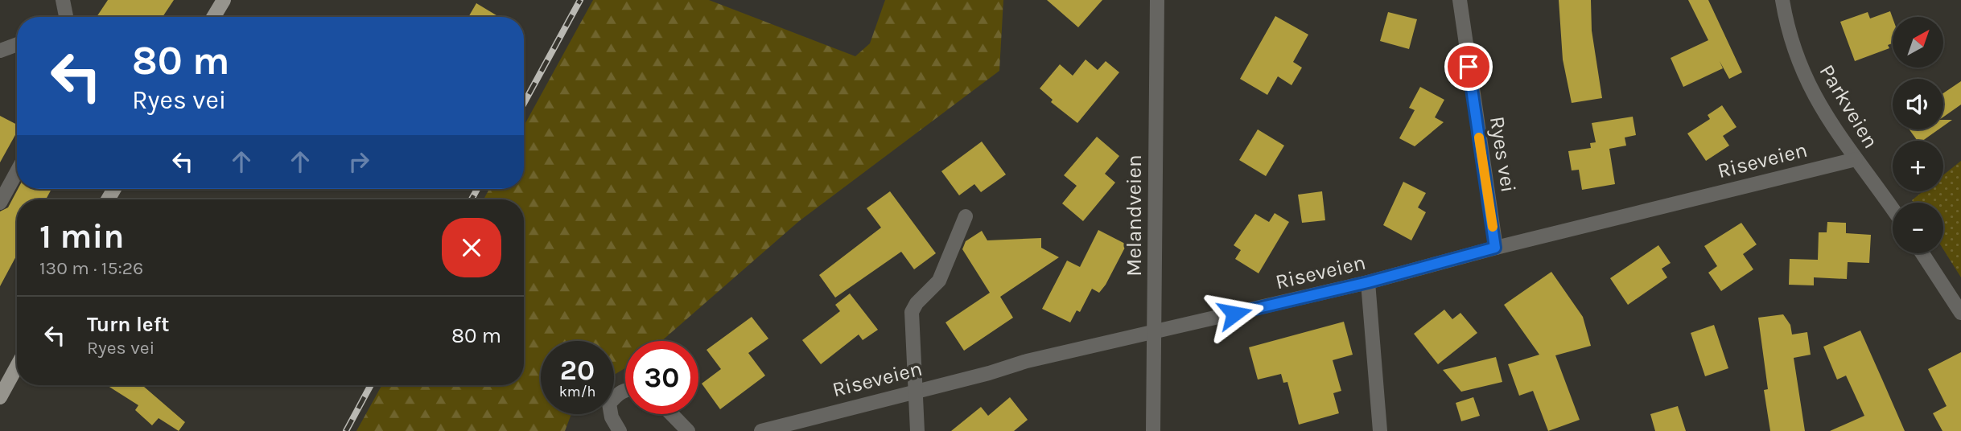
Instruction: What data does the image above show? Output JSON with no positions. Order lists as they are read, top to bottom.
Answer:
{
  "streets": {
    "street": [
      "Parkveien",
      "Ryes vei",
      "Riseveien",
      "Melandveien"
    ]
  },
  "crossings": [
    ["Parkveien", "Riseveien"],
    ["Ryes vei", "Riseveien"],
    ["Riseveien", "Melandveien"]
  ],
  "north": "top right",
  "page": {
    "map_buttons": ["+", "−"],
    "turn": ["80 m", "Ryes vei"],
    "heading": ["1 min", "130 m · 15:26"],
    "list": [
      {
        "name": "Turn left",
        "note": "Ryes vei",
        "value": "80 m"
      }
    ],
    "speed": "20 km/h",
    "limit": "30"
  }
}
